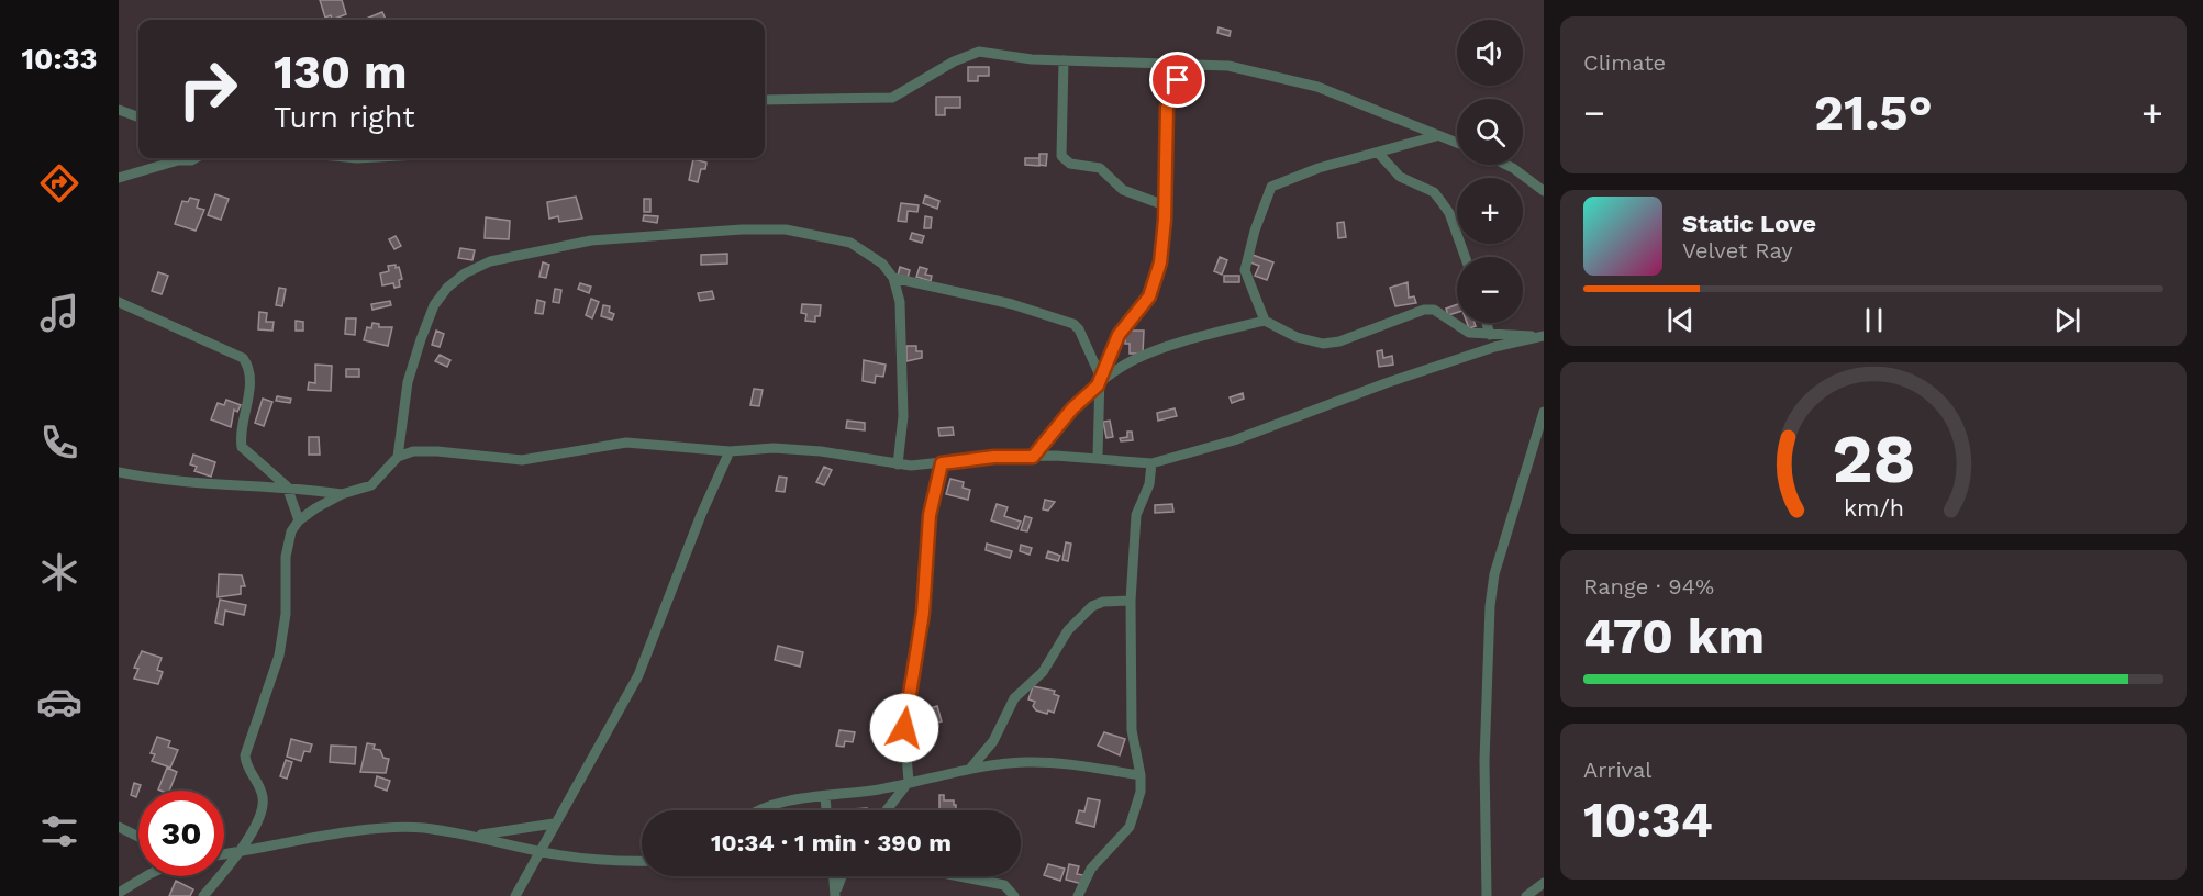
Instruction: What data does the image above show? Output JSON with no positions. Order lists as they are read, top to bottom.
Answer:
{
  "page": {
    "tabs": "10:33",
    "tile": [
      "Climate",
      ["Range · 94%", "470 km"],
      ["Arrival", "10:34"]
    ],
    "map_buttons": ["+", "−"],
    "turn": ["130 m", "Turn right"],
    "heat": ["−", "21.5°", "+"],
    "song": ["Static Love", "Velvet Ray"],
    "limit": "30",
    "trip": "10:34 · 1 min · 390 m",
    "gauge": ["28", "km/h"]
  }
}
